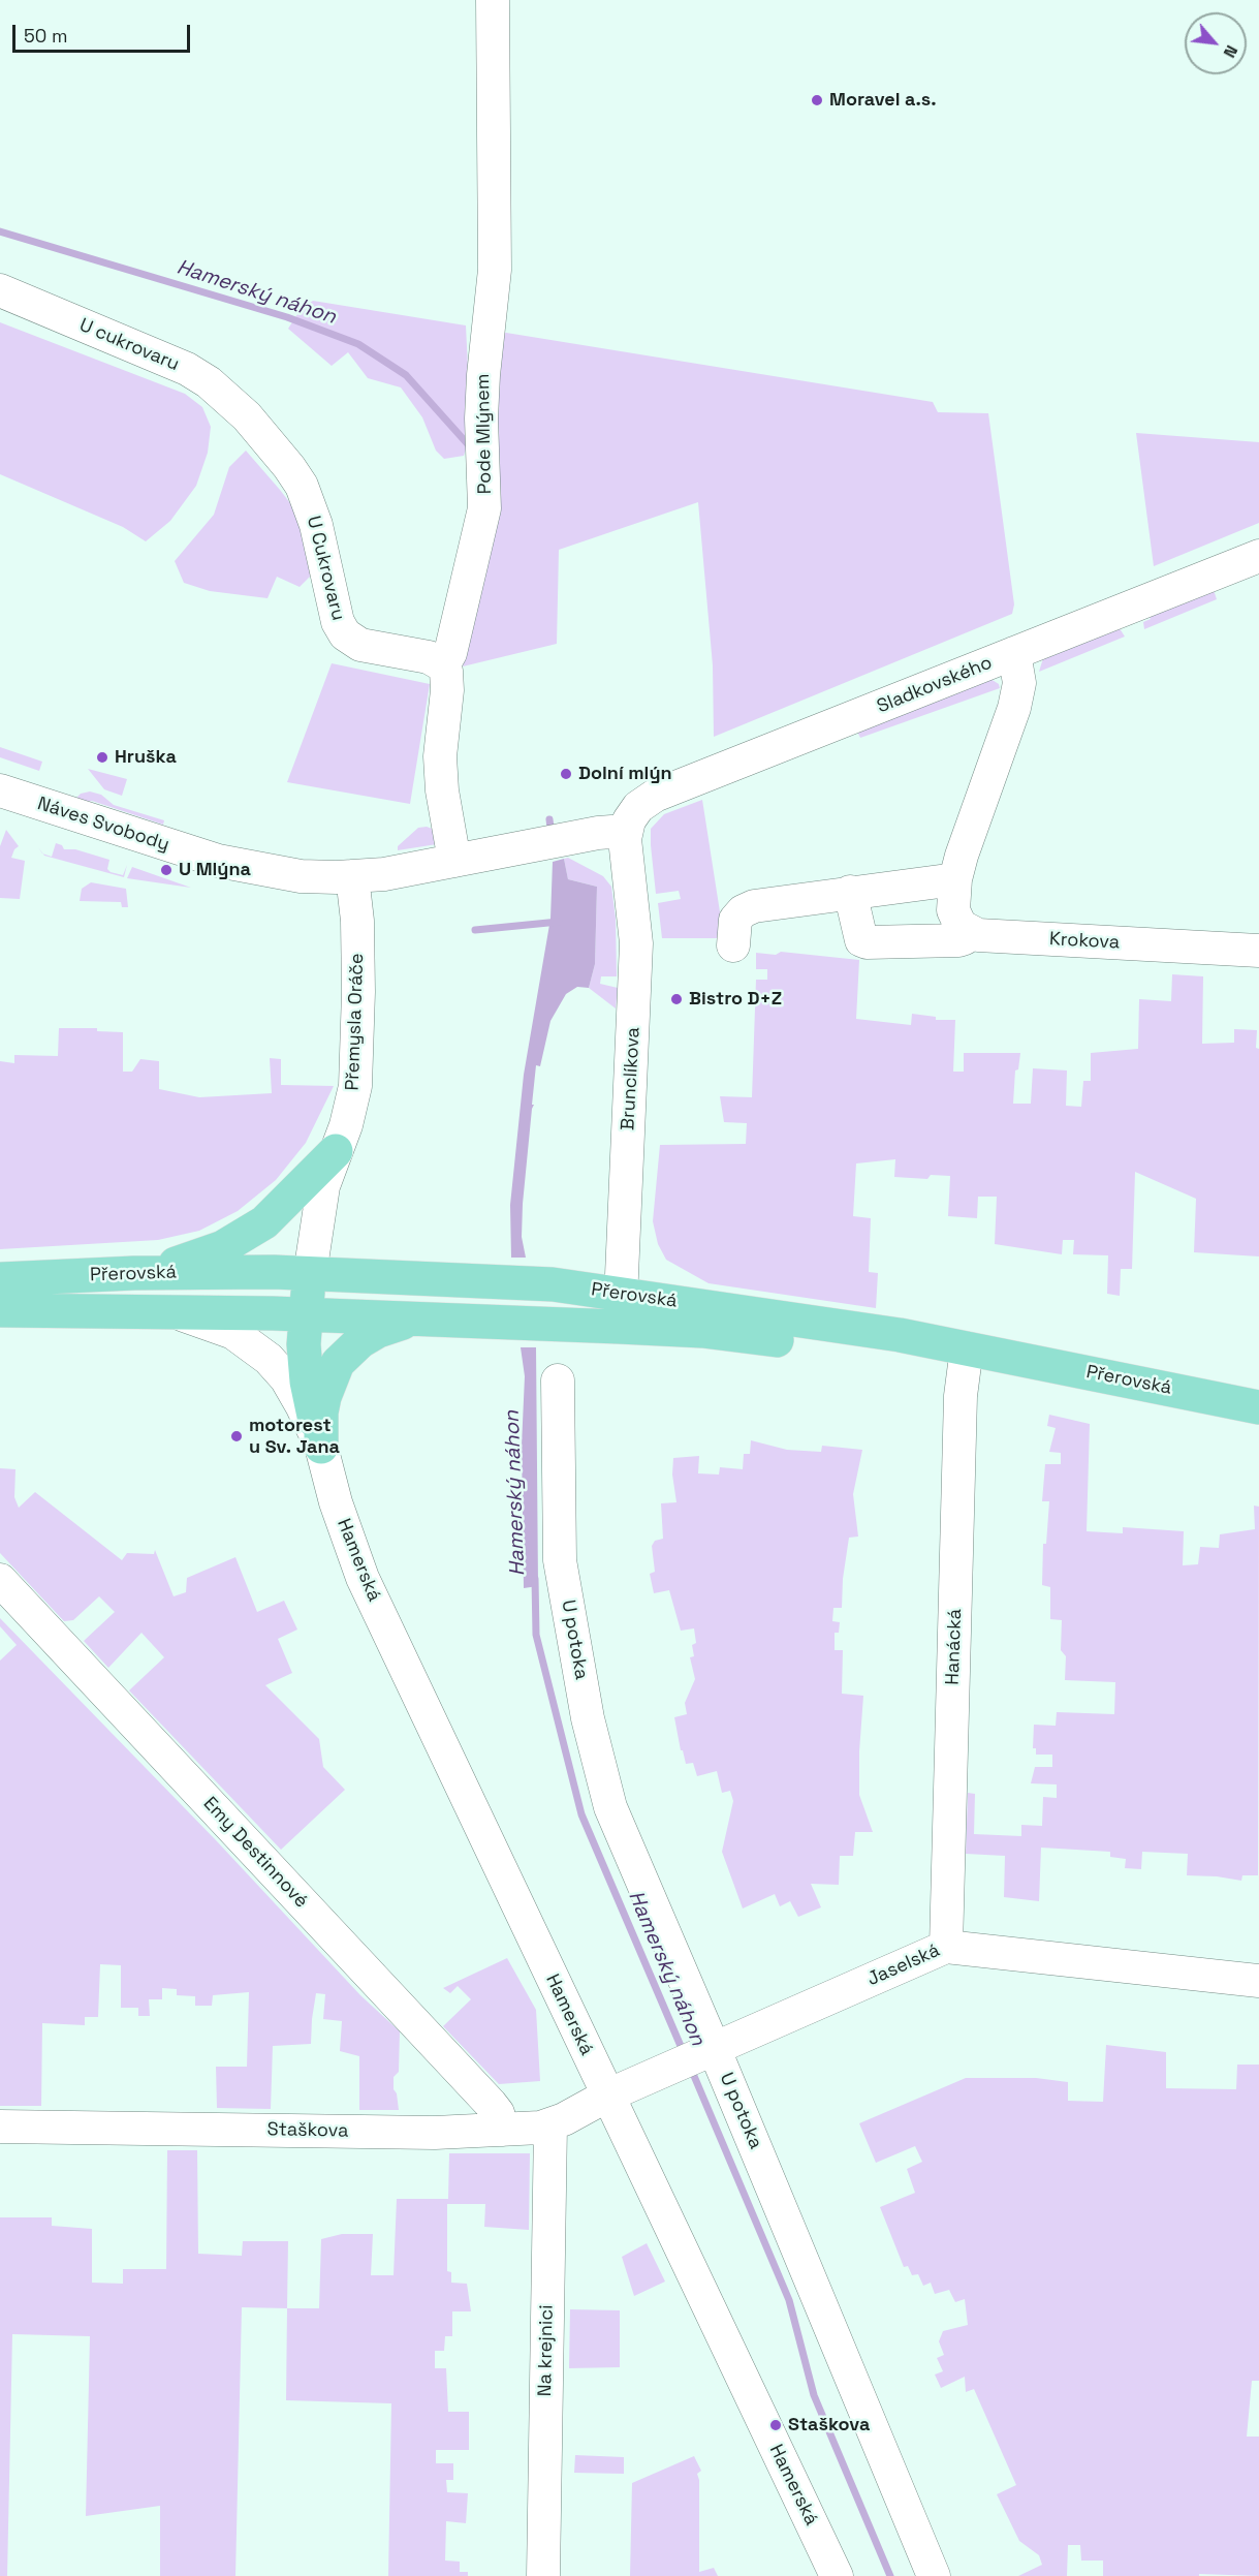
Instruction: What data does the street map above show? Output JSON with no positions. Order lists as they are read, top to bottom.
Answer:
{
  "streets": {
    "main road": ["Přerovská"],
    "street": [
      "U cukrovaru",
      "Pode Mlýnem",
      "U Cukrovaru",
      "Sladkovského",
      "Náves Svobody",
      "Krokova",
      "Přemysla Oráče",
      "Brunclíkova",
      "Hamerská",
      "U potoka",
      "Hanácká",
      "Emy Destinnové",
      "Jaselská",
      "Staškova",
      "Na krejnici"
    ]
  },
  "crossings": [
    ["U cukrovaru", "U Cukrovaru"],
    ["Pode Mlýnem", "U Cukrovaru"],
    ["Pode Mlýnem", "Náves Svobody"],
    ["Sladkovského", "Náves Svobody"],
    ["Sladkovského", "Brunclíkova"],
    ["Náves Svobody", "Přemysla Oráče"],
    ["Náves Svobody", "Brunclíkova"],
    ["Přemysla Oráče", "Přerovská"],
    ["Brunclíkova", "Přerovská"],
    ["Přerovská", "Hamerská"],
    ["Přerovská", "Hanácká"],
    ["Hamerská", "Jaselská"],
    ["Hamerská", "Staškova"],
    ["U potoka", "Jaselská"],
    ["Hanácká", "Jaselská"],
    ["Emy Destinnové", "Staškova"],
    ["Jaselská", "Staškova"],
    ["Staškova", "Na krejnici"]
  ],
  "water": ["Hamerský náhon"],
  "places": [
    "Moravel a.s.",
    "Hruška",
    "Dolní mlýn",
    "U Mlýna",
    "Bistro D+Z",
    "motorest u Sv. Jana",
    "Staškova"
  ],
  "scale_bar": "50 m",
  "north": "bottom right"
}
